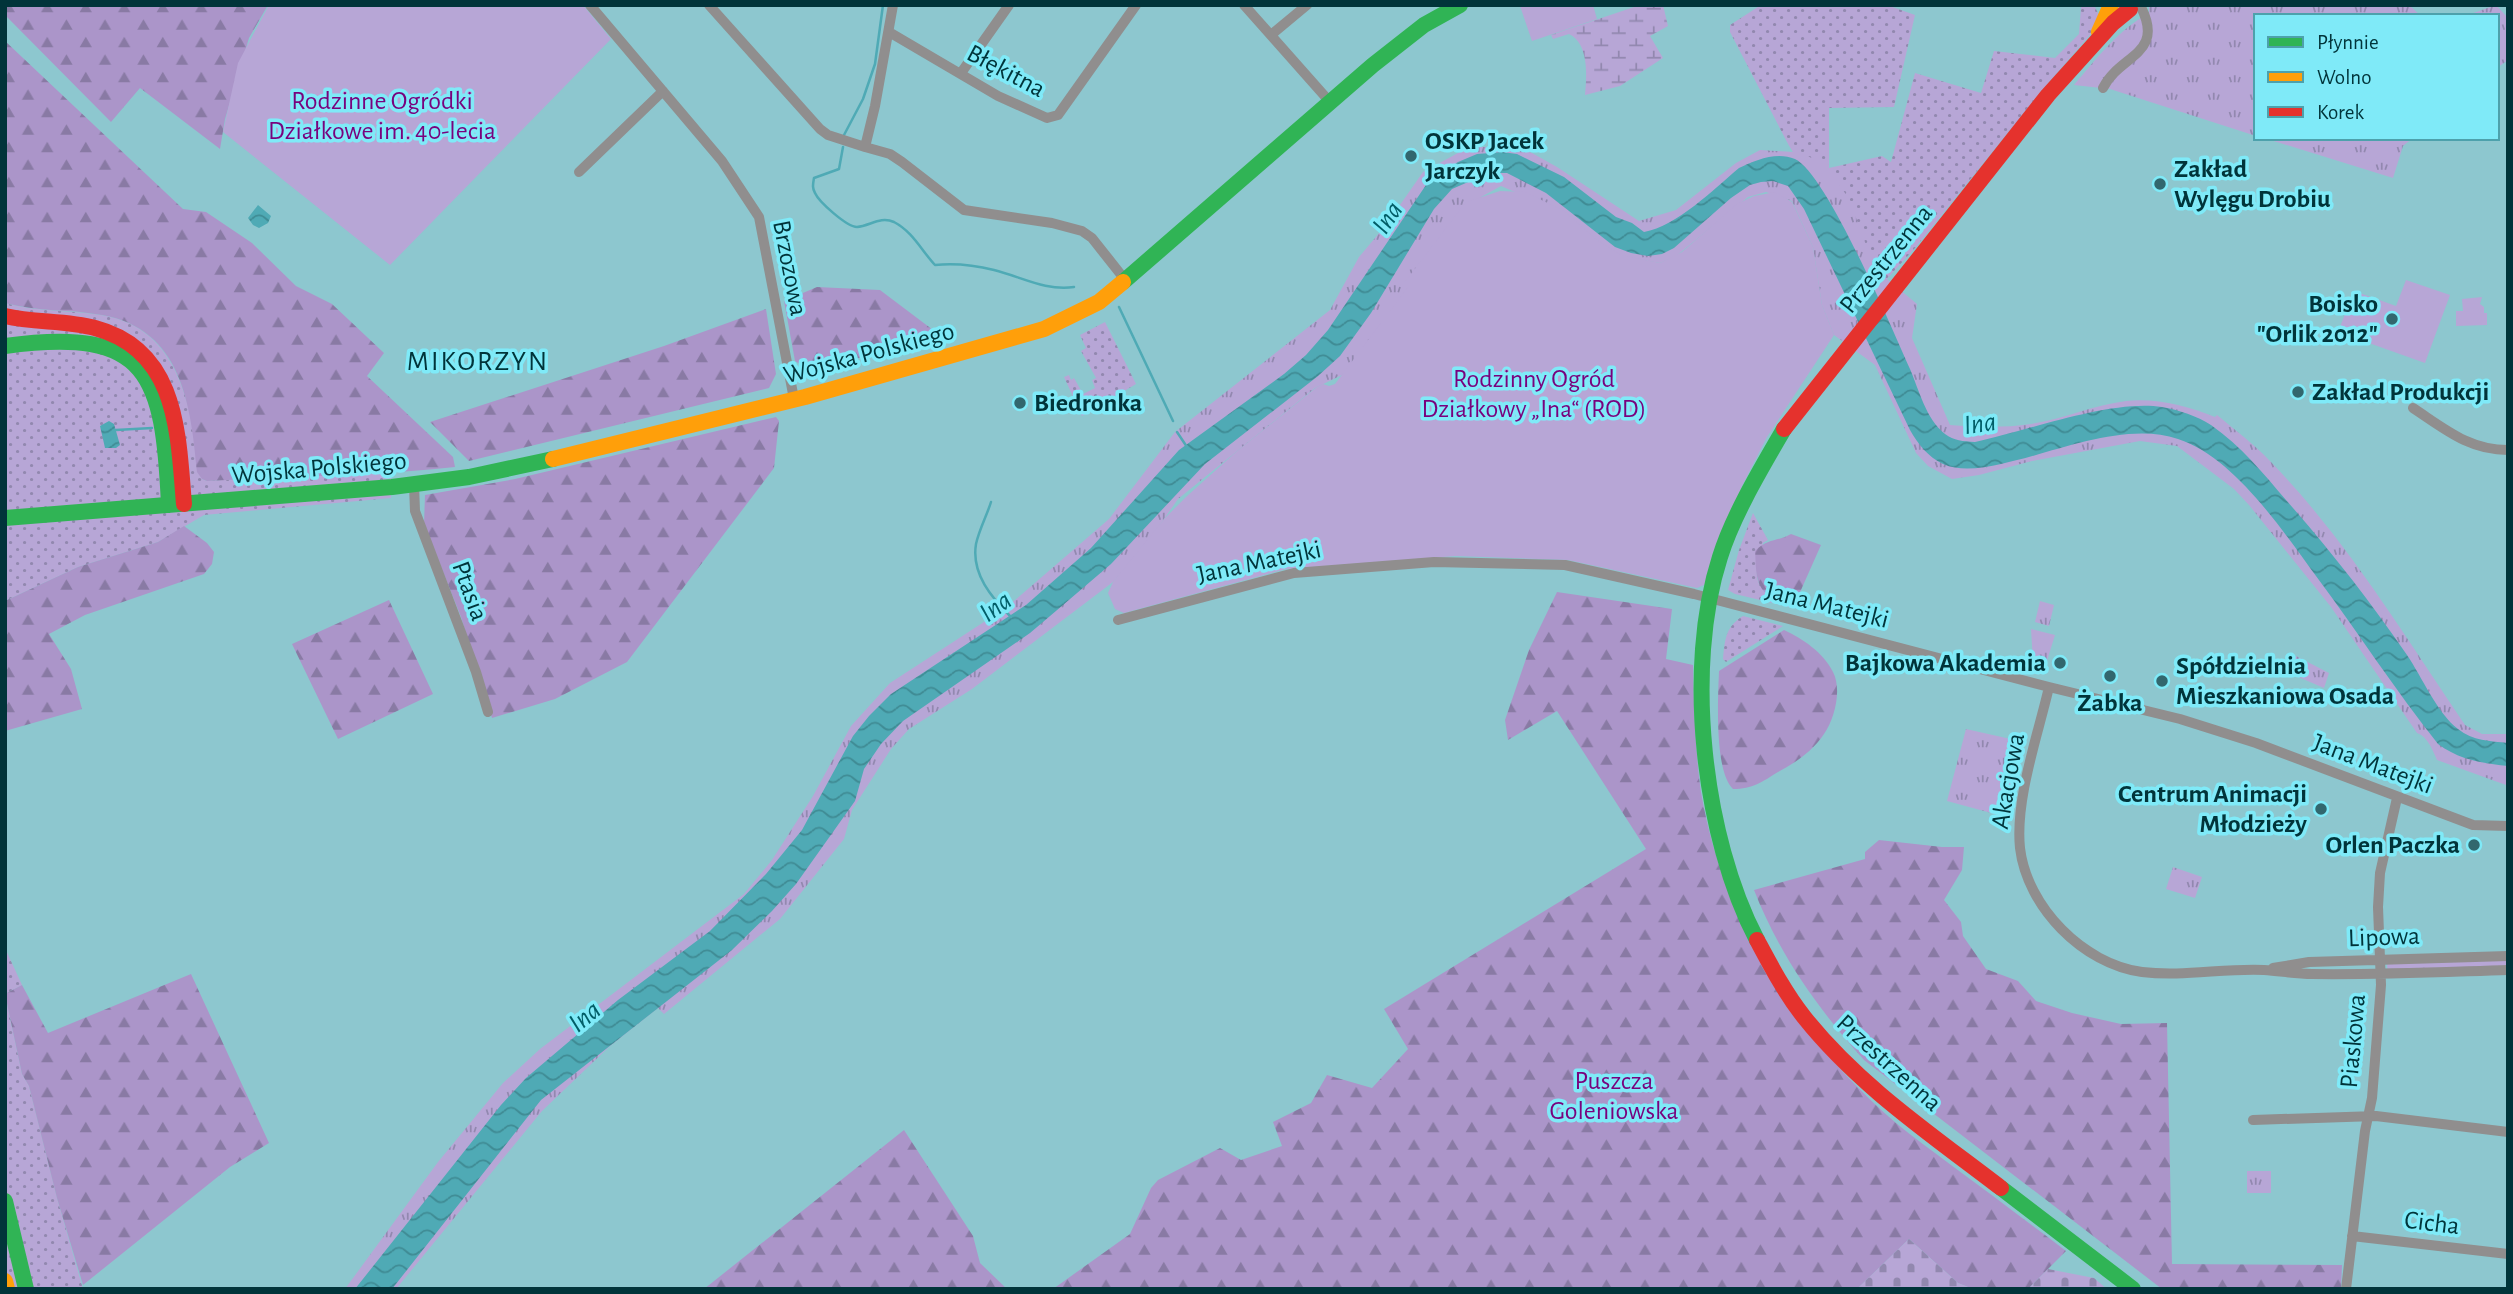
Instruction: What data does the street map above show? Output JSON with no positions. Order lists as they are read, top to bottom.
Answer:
{
  "streets": {
    "main road": ["Przestrzenna", "Wojska Polskiego"],
    "street": [
      "Błękitna",
      "Brzozowa",
      "Jana Matejki",
      "Ptasia",
      "Akacjowa",
      "Lipowa",
      "Piaskowa",
      "Cicha"
    ]
  },
  "crossings": [
    ["Przestrzenna", "Jana Matejki"],
    ["Brzozowa", "Wojska Polskiego"],
    ["Wojska Polskiego", "Ptasia"],
    ["Jana Matejki", "Akacjowa"],
    ["Jana Matejki", "Piaskowa"],
    ["Akacjowa", "Lipowa"],
    ["Lipowa", "Piaskowa"],
    ["Piaskowa", "Cicha"]
  ],
  "districts": ["MIKORZYN"],
  "water": ["Ina"],
  "parks": ["Rodzinne Ogródki Działkowe im. 40-lecia", "Rodzinny Ogród Działkowy „Ina“ (ROD)", "Puszcza Goleniowska"],
  "places": [
    "OSKP Jacek Jarczyk",
    "Zakład Wylęgu Drobiu",
    "Boisko \"Orlik 2012\"",
    "Zakład Produkcji",
    "Biedronka",
    "Bajkowa Akademia",
    "Żabka",
    "Spółdzielnia Mieszkaniowa Osada",
    "Centrum Animacji Młodzieży",
    "Orlen Paczka"
  ],
  "legend": ["Płynnie", "Wolno", "Korek"]
}
